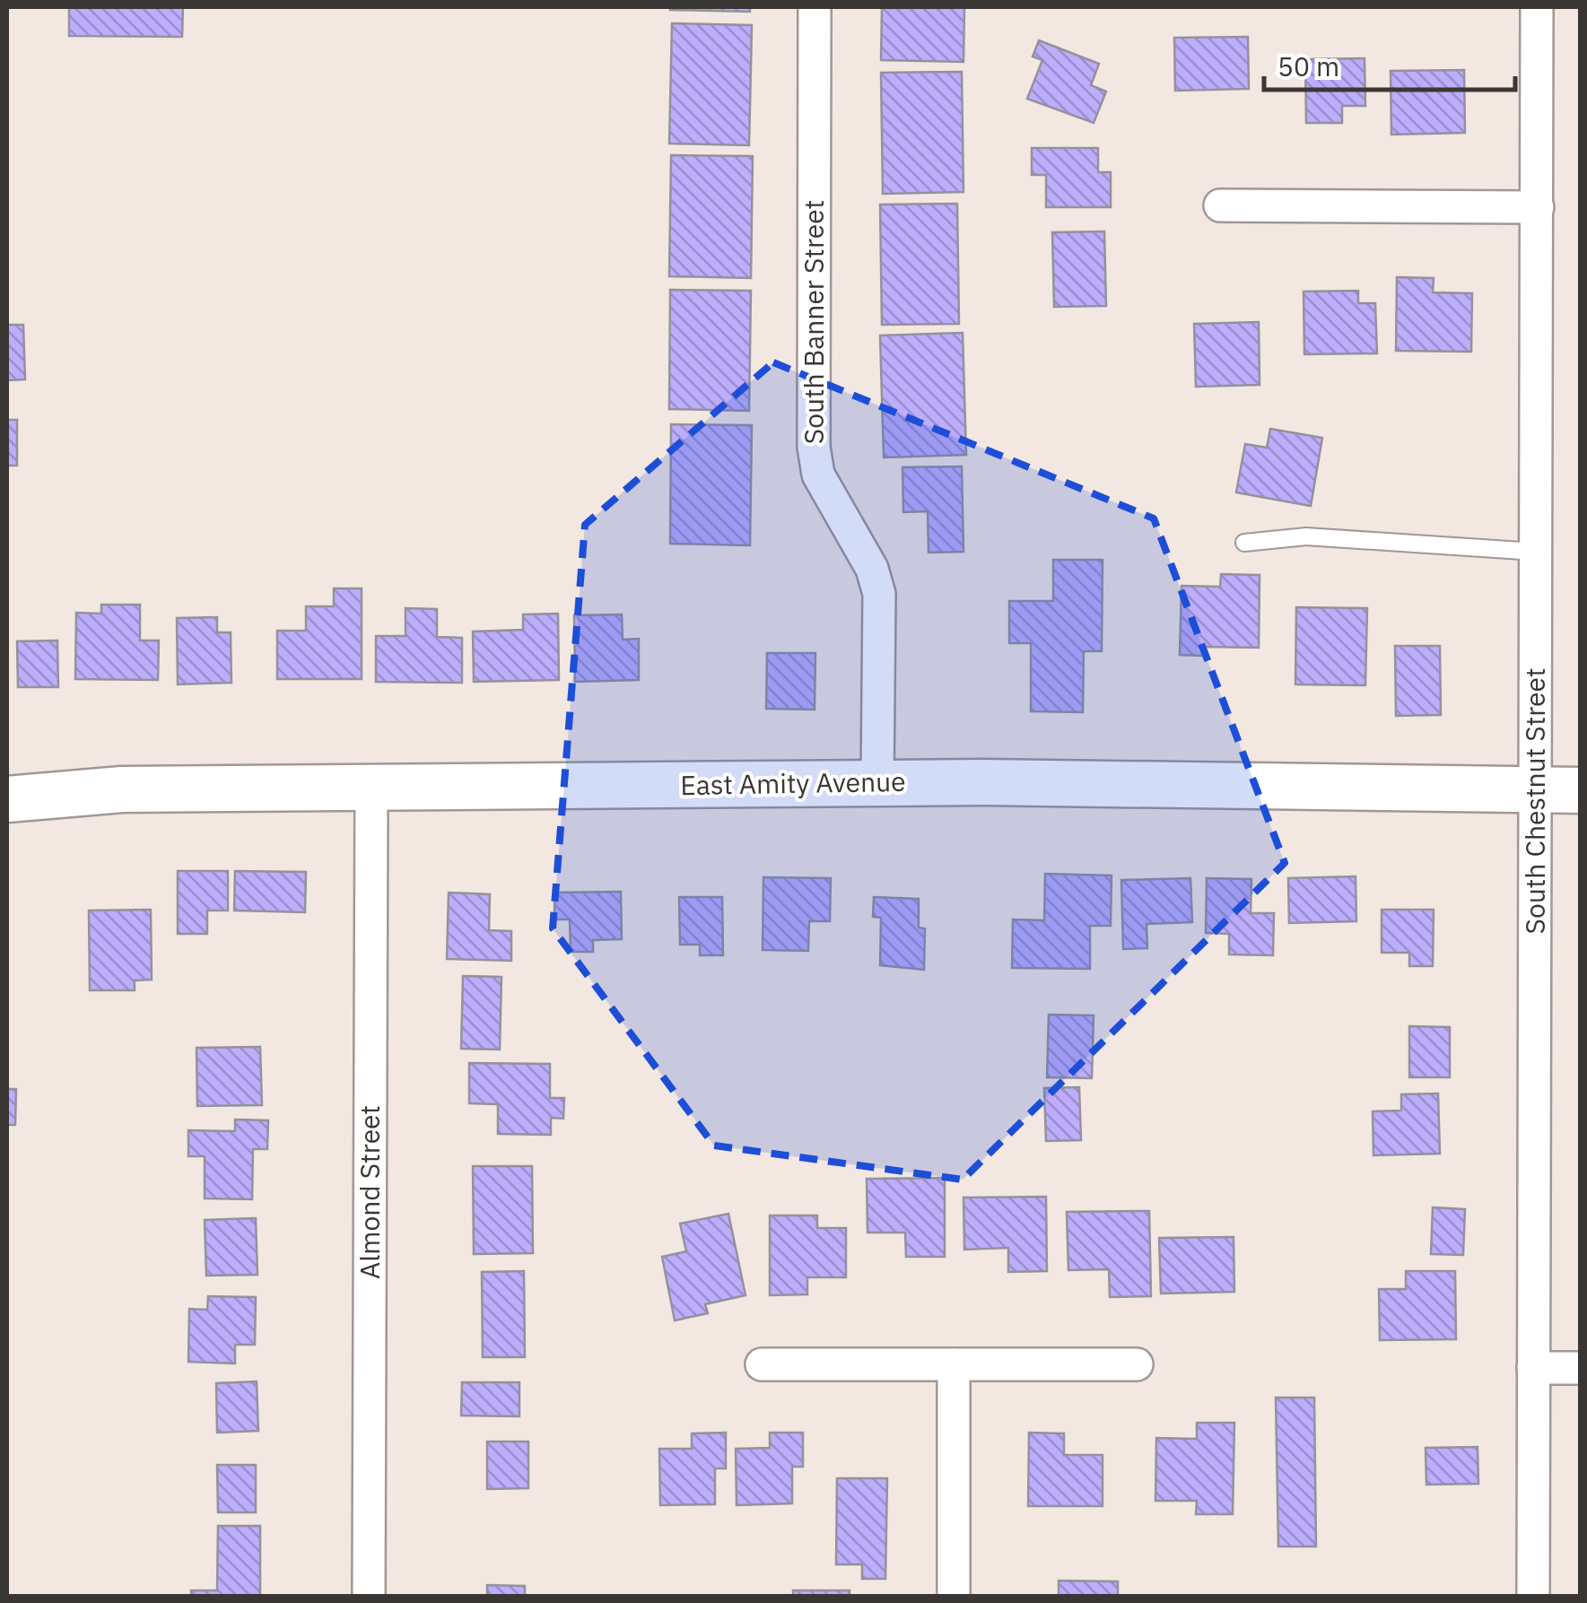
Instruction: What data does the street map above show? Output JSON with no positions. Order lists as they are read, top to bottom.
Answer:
{
  "streets": {
    "main road": ["East Amity Avenue"],
    "street": ["South Banner Street", "South Chestnut Street", "Almond Street"]
  },
  "crossings": [
    ["South Banner Street", "East Amity Avenue"],
    ["East Amity Avenue", "South Chestnut Street"],
    ["East Amity Avenue", "Almond Street"]
  ],
  "scale_bar": "50 m"
}
